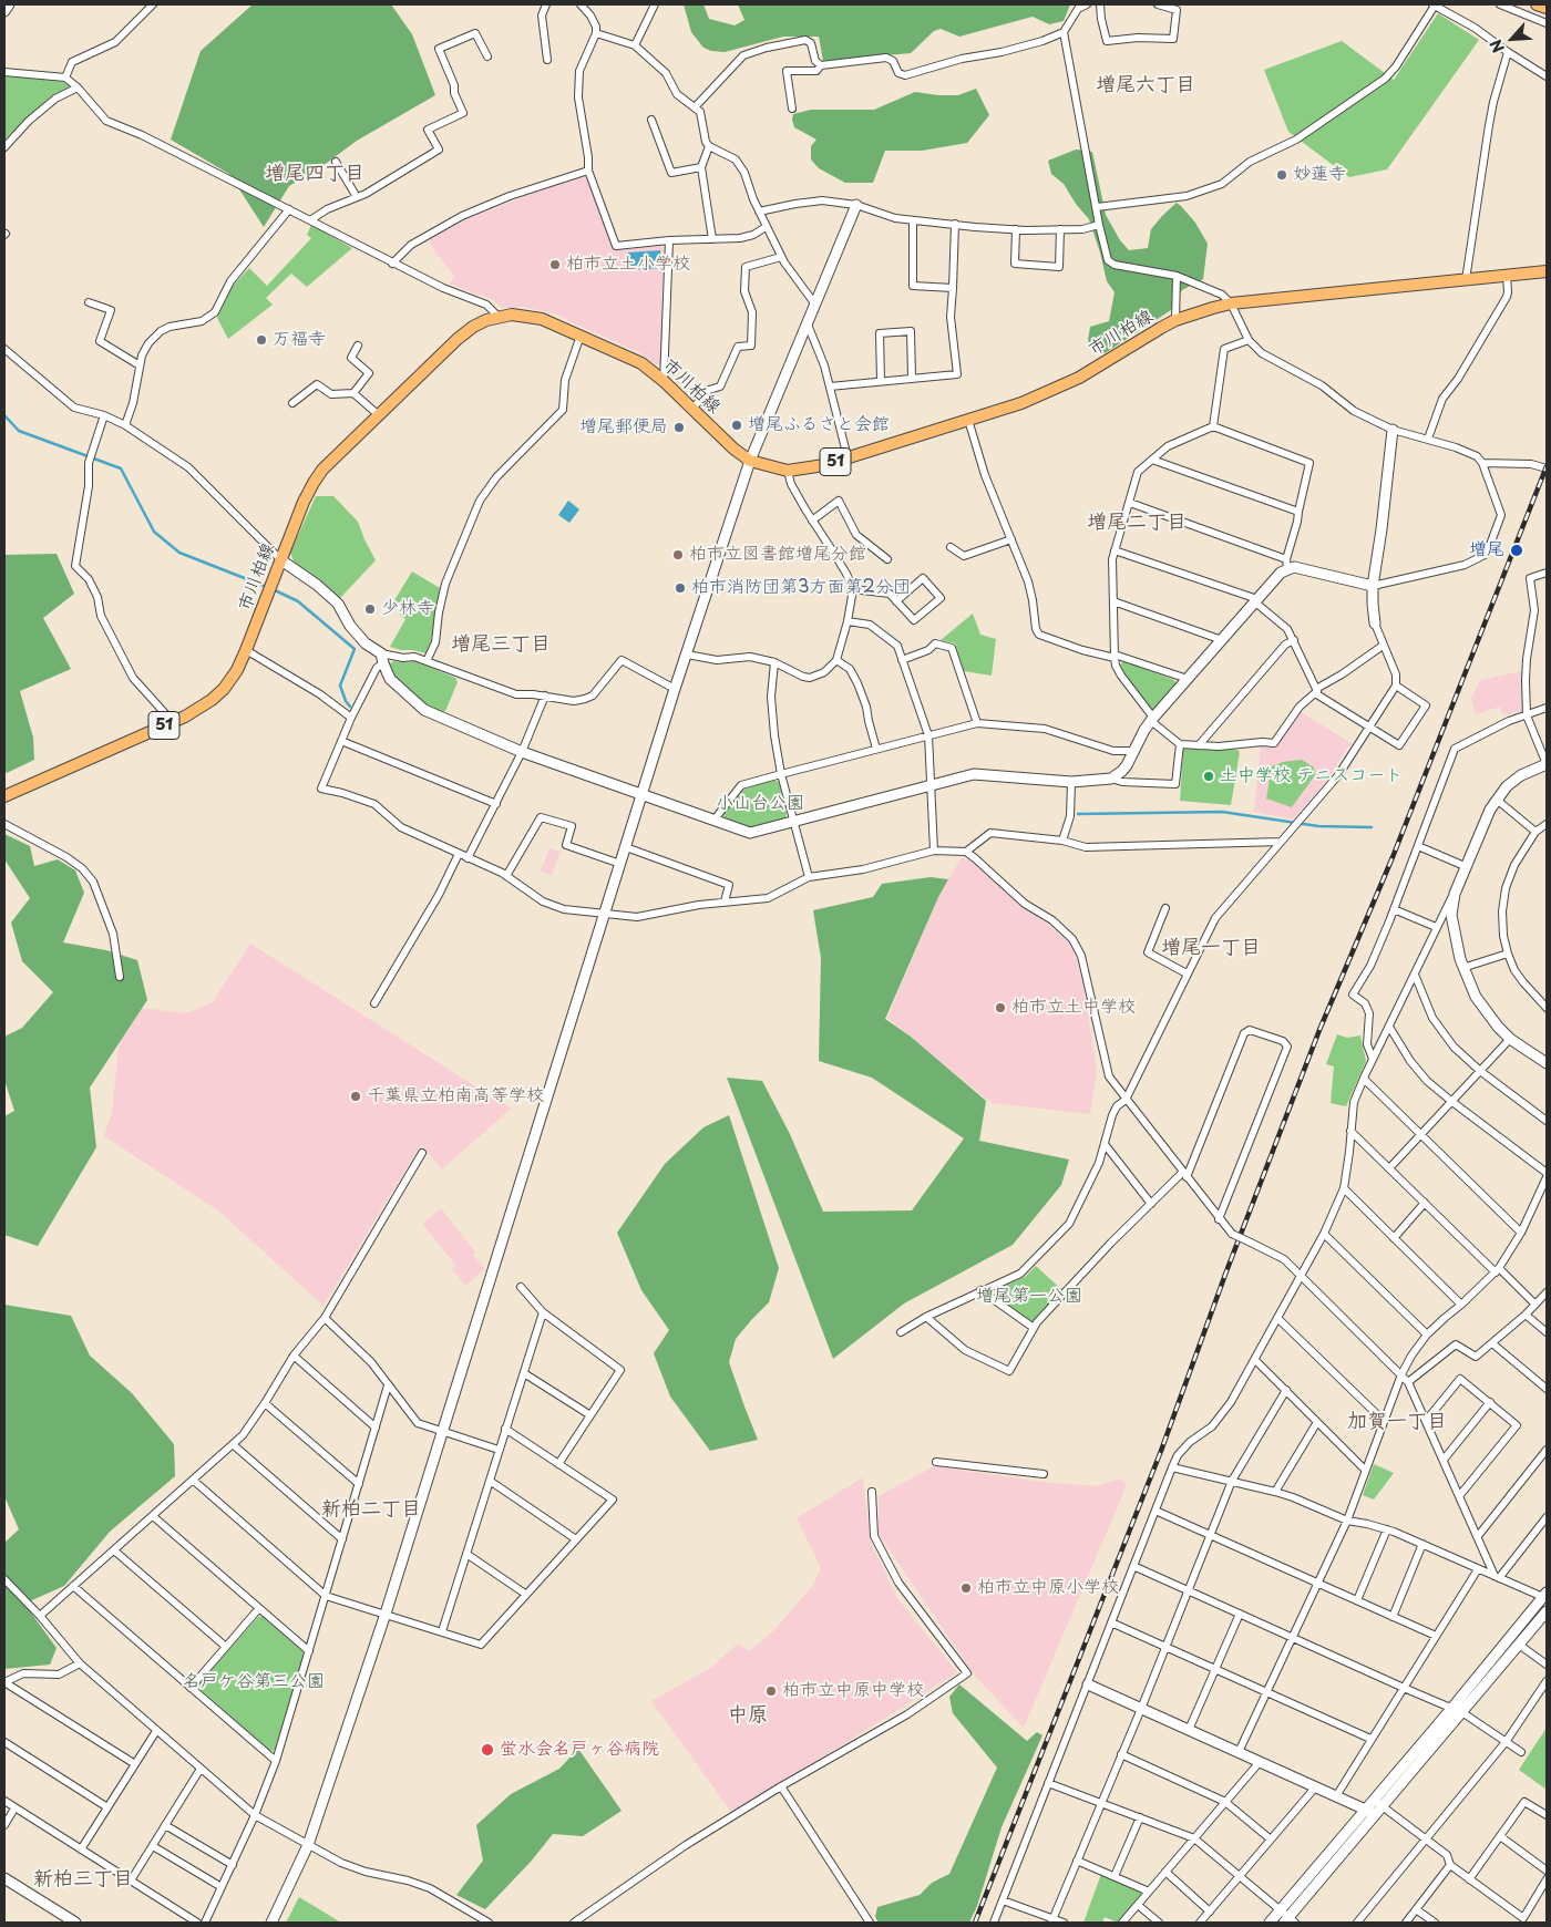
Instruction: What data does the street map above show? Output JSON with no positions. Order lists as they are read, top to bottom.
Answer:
{
  "streets": {
    "main road": ["市川柏線", "51"]
  },
  "districts": [
    "増尾六丁目",
    "増尾四丁目",
    "増尾二丁目",
    "増尾三丁目",
    "増尾一丁目",
    "加賀一丁目",
    "新柏二丁目",
    "中原",
    "新柏三丁目"
  ],
  "parks": ["小山台公園", "増尾第一公園", "名戸ケ谷第三公園"],
  "places": [
    "妙蓮寺",
    "柏市立土小学校",
    "万福寺",
    "増尾ふるさと会館",
    "増尾郵便局",
    "増尾",
    "柏市立図書館増尾分館",
    "柏市消防団第3方面第2分団",
    "少林寺",
    "土中学校 テニスコート",
    "柏市立土中学校",
    "千葉県立柏南高等学校",
    "柏市立中原小学校",
    "柏市立中原中学校",
    "蛍水会名戸ヶ谷病院"
  ],
  "north": "bottom left"
}
